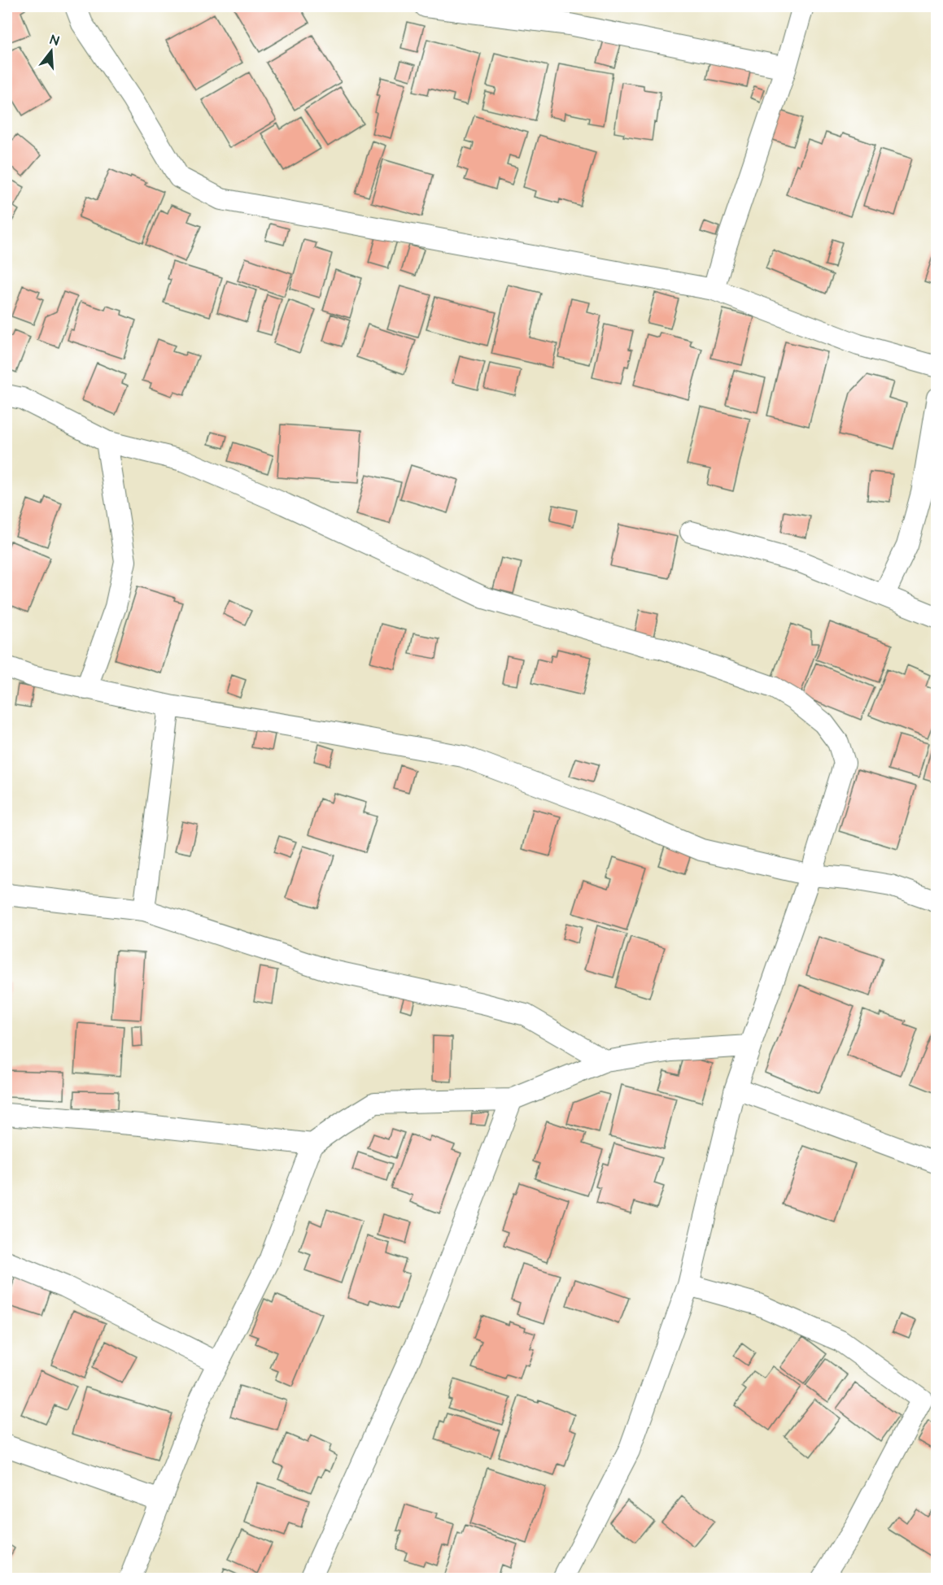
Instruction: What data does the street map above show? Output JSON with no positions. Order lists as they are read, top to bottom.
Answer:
{
  "north": "top"
}
